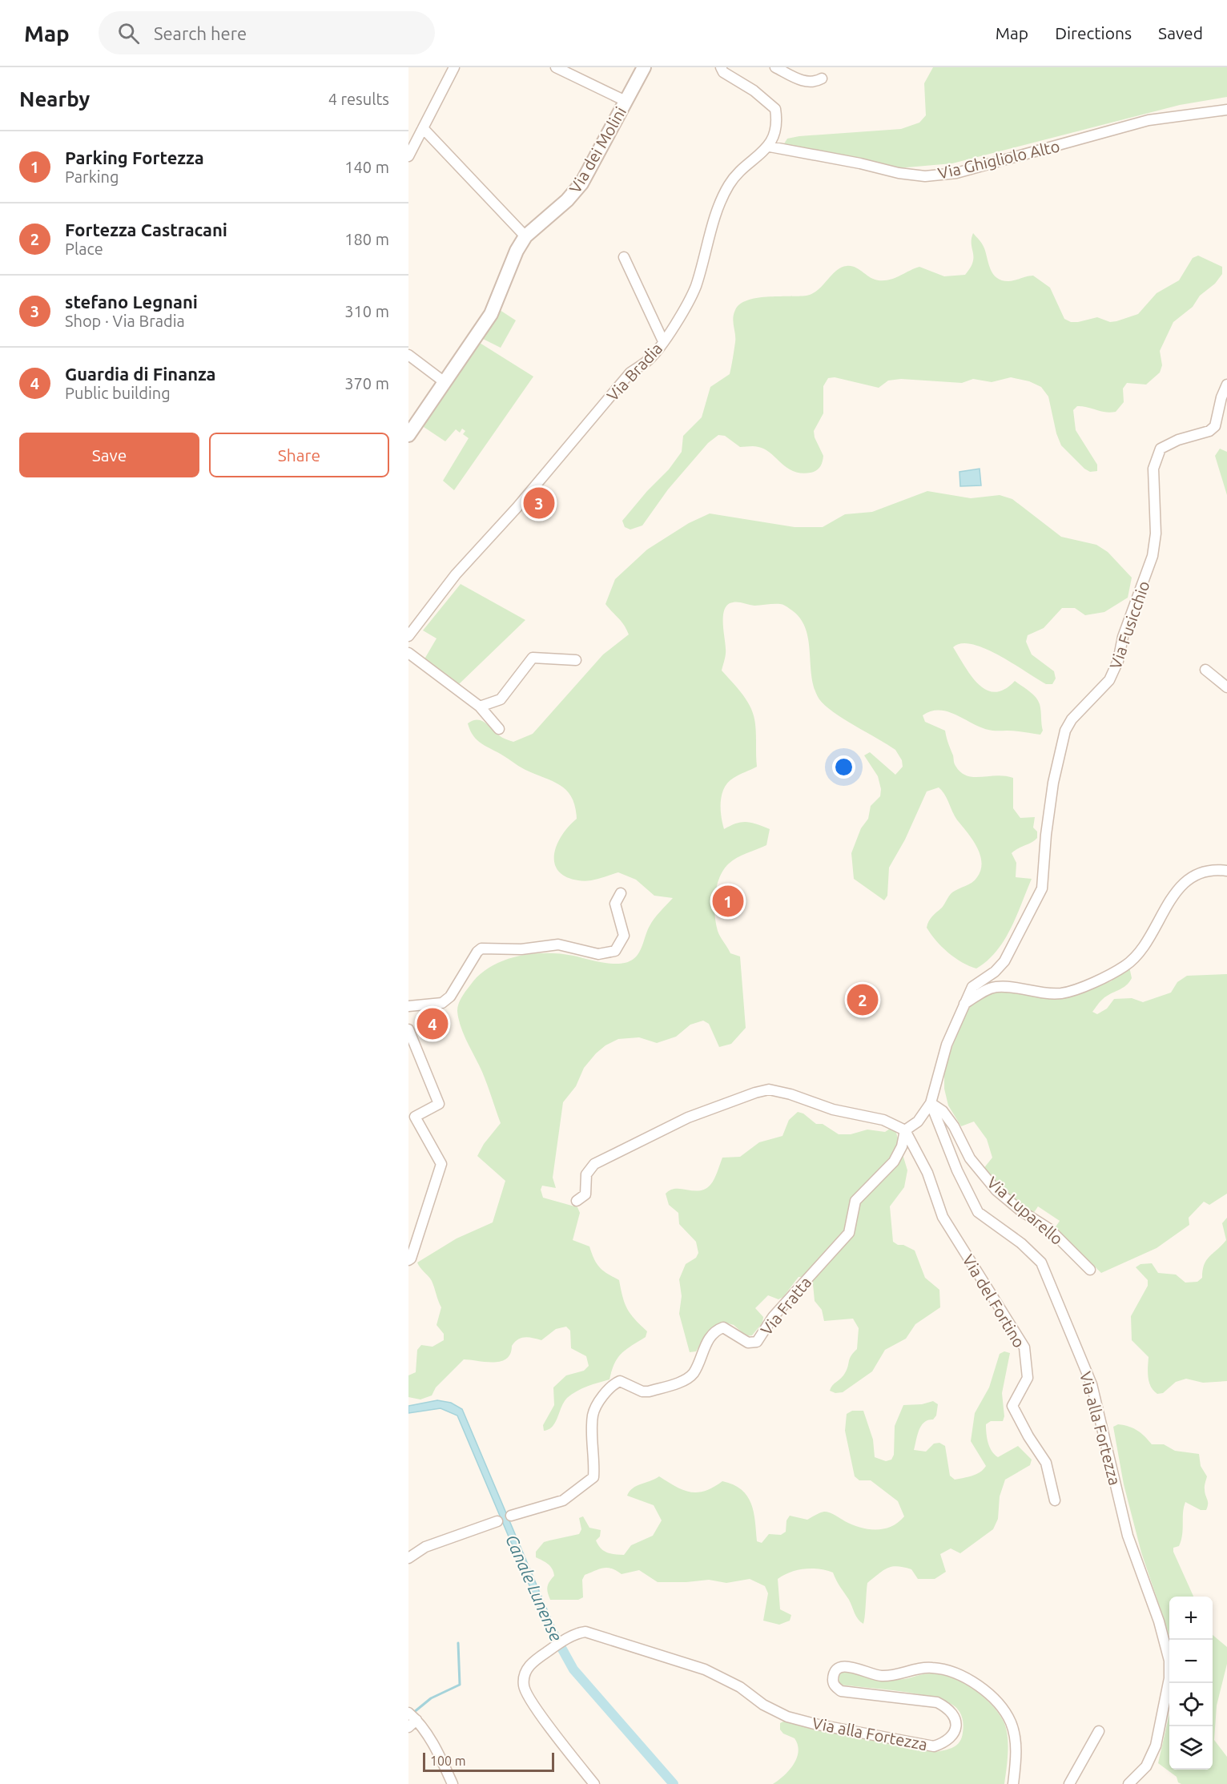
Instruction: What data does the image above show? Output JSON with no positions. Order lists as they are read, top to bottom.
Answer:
{
  "streets": {
    "street": [
      "Via dei Molini",
      "Via Ghigliolo Alto",
      "Via Bradia",
      "Via Fusicchio",
      "Via Luparello",
      "Via del Fortino",
      "Via Fratta",
      "Via alla Fortezza"
    ]
  },
  "crossings": [
    ["Via Ghigliolo Alto", "Via Bradia"],
    ["Via Luparello", "Via alla Fortezza"],
    ["Via del Fortino", "Via Fratta"]
  ],
  "water": ["Canale Lunense"],
  "scale_bar": "100 m",
  "page": {
    "header": "Map",
    "search": "Search here",
    "nav": ["Map", "Directions", "Saved"],
    "heading": ["Nearby", "4 results"],
    "list": [
      {
        "mark": "1",
        "name": "Parking Fortezza",
        "note": "Parking",
        "value": "140 m"
      },
      {
        "mark": "2",
        "name": "Fortezza Castracani",
        "note": "Place",
        "value": "180 m"
      },
      {
        "mark": "3",
        "name": "stefano Legnani",
        "note": "Shop · Via Bradia",
        "value": "310 m"
      },
      {
        "mark": "4",
        "name": "Guardia di Finanza",
        "note": "Public building",
        "value": "370 m"
      }
    ],
    "buttons": ["Save", "Share"],
    "pins": [
      "3",
      "1",
      "2",
      "4"
    ],
    "map_buttons": ["+", "−"],
    "scale": "100 m"
  }
}
